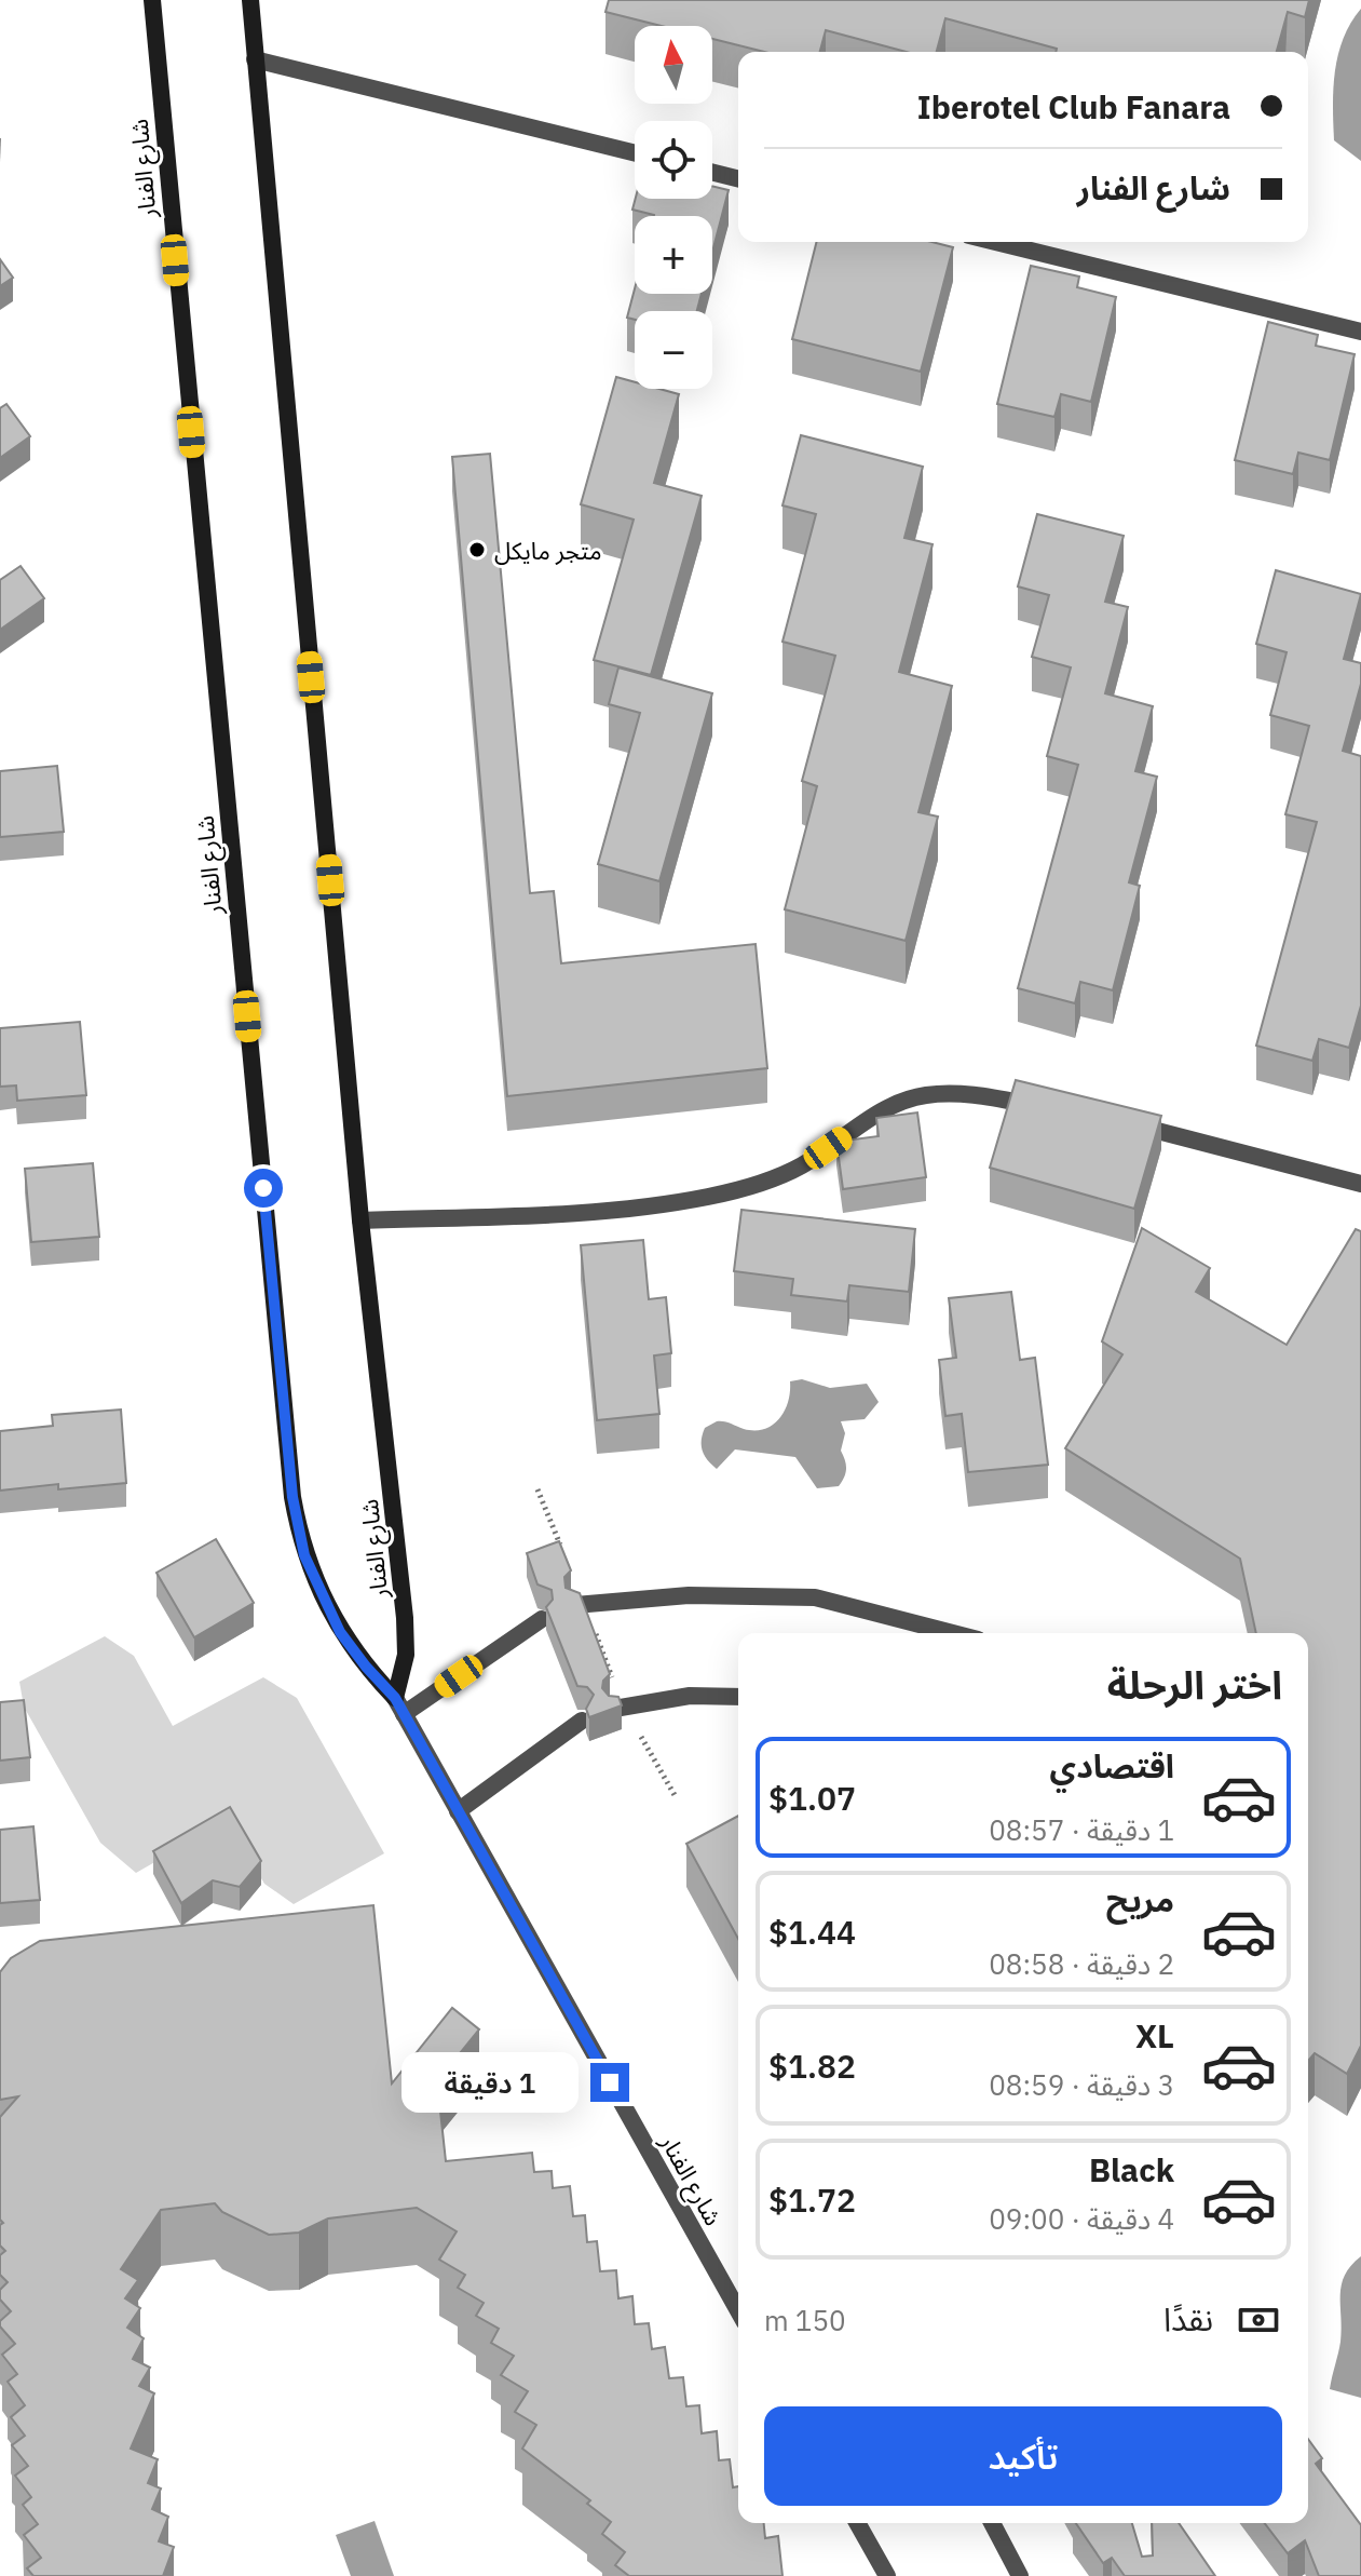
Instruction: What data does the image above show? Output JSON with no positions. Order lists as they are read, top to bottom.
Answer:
{
  "streets": {
    "main road": ["شارع الفنار"]
  },
  "places": ["متجر مايكل"],
  "north": "top",
  "page": {
    "map_buttons": ["+", "−"],
    "banner": ["Iberotel Club Fanara", "شارع الفنار"],
    "heading": "اختر الرحلة",
    "list": [
      {
        "name": "اقتصادي",
        "note": "1 دقيقة · 08:57",
        "value": "$1.07"
      },
      {
        "name": "مريح",
        "note": "2 دقيقة · 08:58",
        "value": "$1.44"
      },
      {
        "name": "XL",
        "note": "3 دقيقة · 08:59",
        "value": "$1.82"
      },
      {
        "name": "Black",
        "note": "4 دقيقة · 09:00",
        "value": "$1.72"
      }
    ],
    "bubble": "1 دقيقة",
    "pay": ["نقدًا", "150 m"],
    "buttons": "تأكيد"
  }
}
